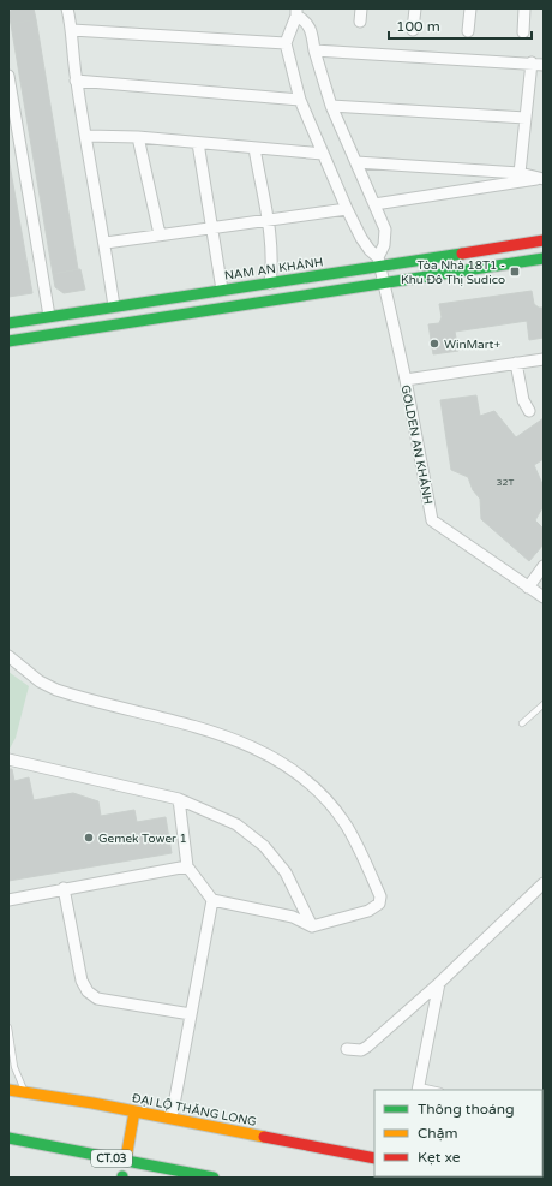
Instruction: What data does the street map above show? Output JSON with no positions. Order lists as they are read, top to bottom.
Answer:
{
  "streets": {
    "main road": ["NAM AN KHÁNH", "ĐẠI LỘ THĂNG LONG", "CT.03"],
    "street": ["GOLDEN AN KHÁNH"]
  },
  "crossings": [
    ["NAM AN KHÁNH", "GOLDEN AN KHÁNH"]
  ],
  "places": {
    "transit": ["Tòa Nhà 18T1 - Khu Đô Thị Sudico"],
    "other": ["WinMart+", "Gemek Tower 1"]
  },
  "house_numbers": ["32T"],
  "legend": ["Thông thoáng", "Chậm", "Kẹt xe"],
  "scale_bar": "100 m"
}
